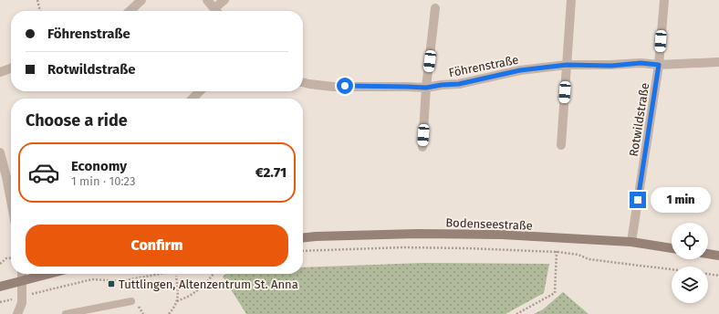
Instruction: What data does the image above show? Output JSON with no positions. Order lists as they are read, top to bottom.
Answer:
{
  "streets": {
    "street": ["Föhrenstraße", "Rotwildstraße", "Bodenseestraße"]
  },
  "crossings": [
    ["Föhrenstraße", "Rotwildstraße"],
    ["Rotwildstraße", "Bodenseestraße"]
  ],
  "places": {
    "transit": ["Tuttlingen, Altenzentrum St. Anna"]
  },
  "page": {
    "banner": ["Föhrenstraße", "Rotwildstraße"],
    "heading": "Choose a ride",
    "list": [
      {
        "name": "Economy",
        "note": "1 min · 10:23",
        "value": "€2.71"
      }
    ],
    "bubble": "1 min",
    "buttons": "Confirm"
  }
}
